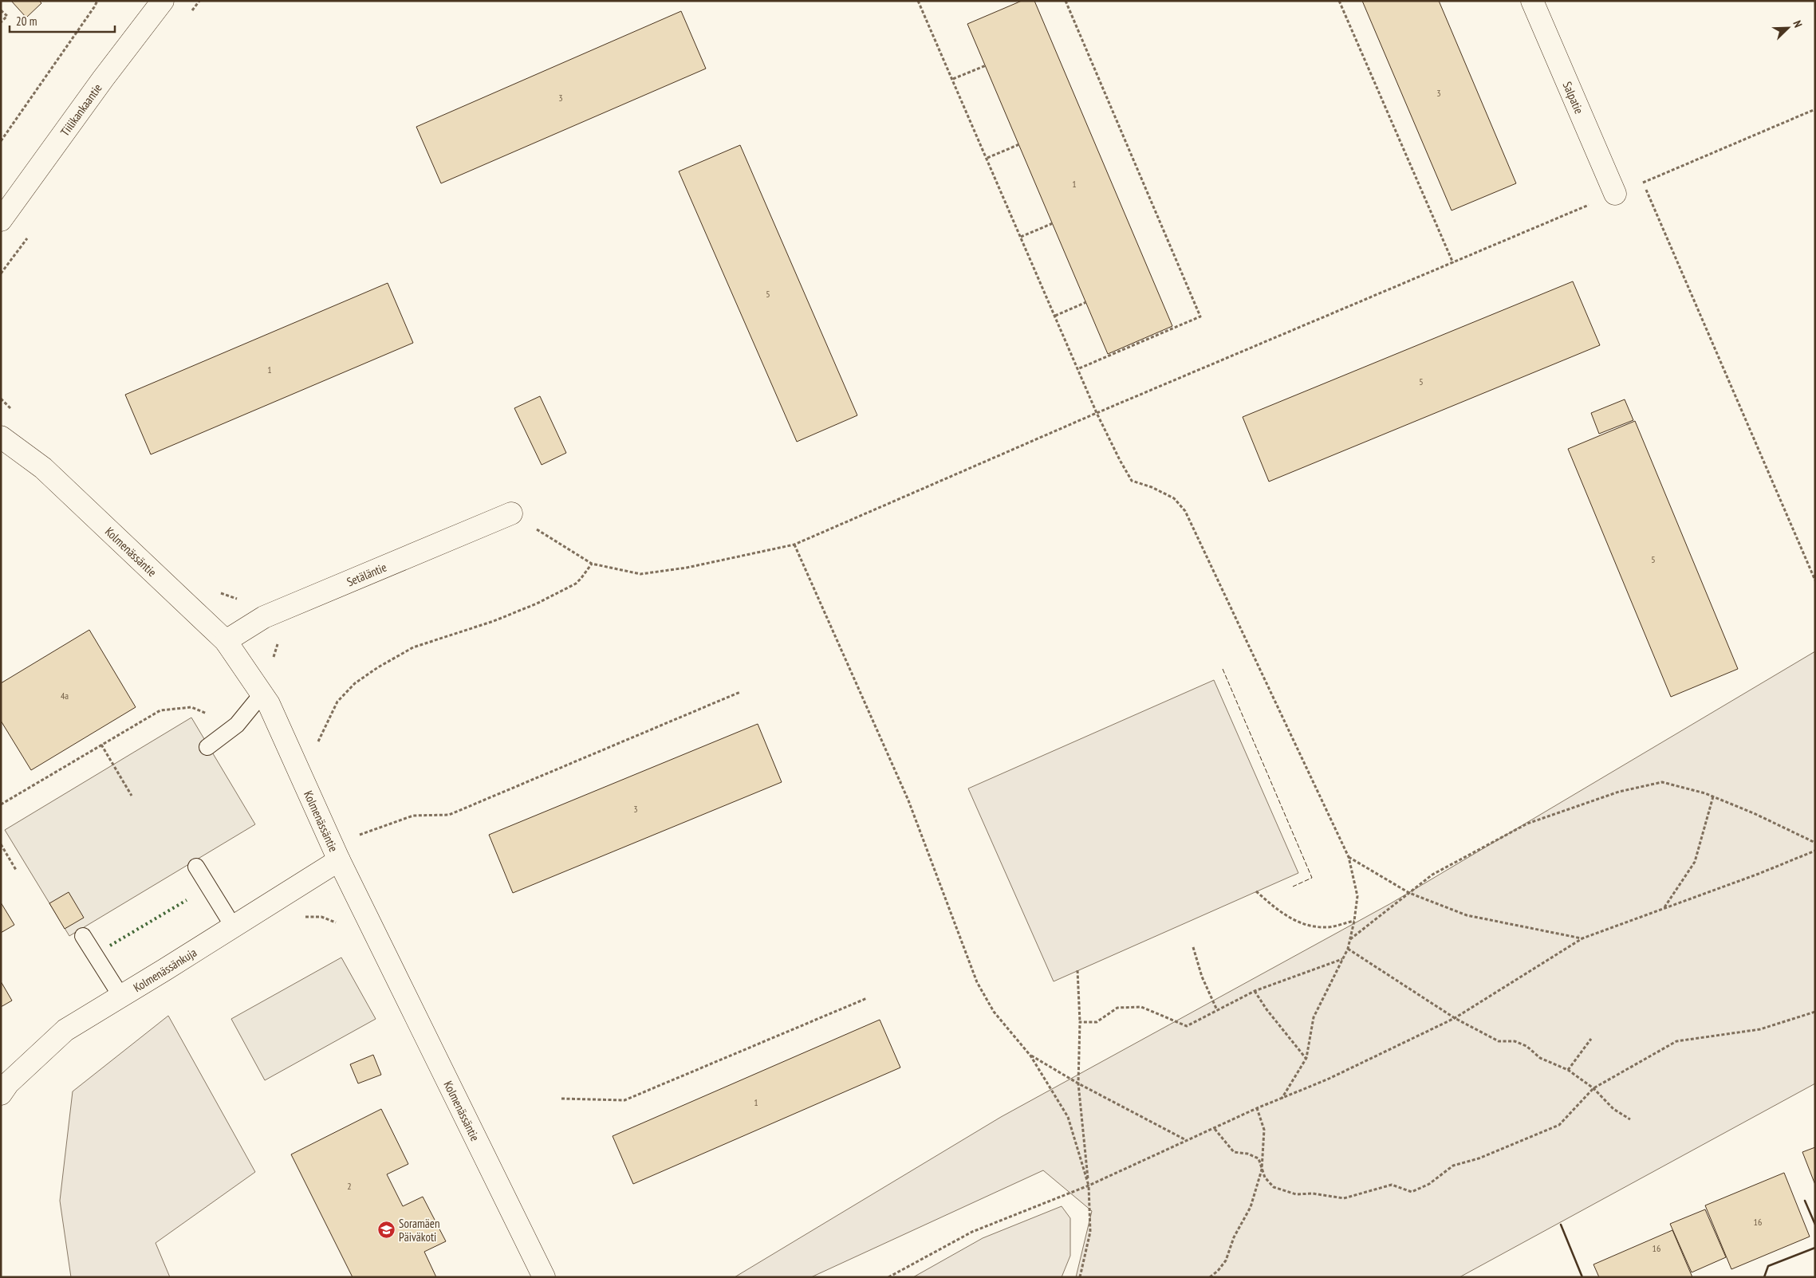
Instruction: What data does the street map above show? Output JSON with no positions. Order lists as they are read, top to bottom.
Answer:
{
  "streets": {
    "street": [
      "Salpatie",
      "Tiilikankaantie",
      "Kolmenässäntie",
      "Setäläntie",
      "Kolmenässänkuja"
    ]
  },
  "crossings": [
    ["Kolmenässäntie", "Setäläntie"],
    ["Kolmenässäntie", "Kolmenässänkuja"]
  ],
  "places": {
    "school or university": ["Soramäen Päiväkoti"]
  },
  "house_numbers": [
    "3",
    "3",
    "1",
    "5",
    "1",
    "5",
    "5",
    "4a",
    "3",
    "1",
    "2",
    "16",
    "16"
  ],
  "scale_bar": "20 m",
  "north": "top right"
}
